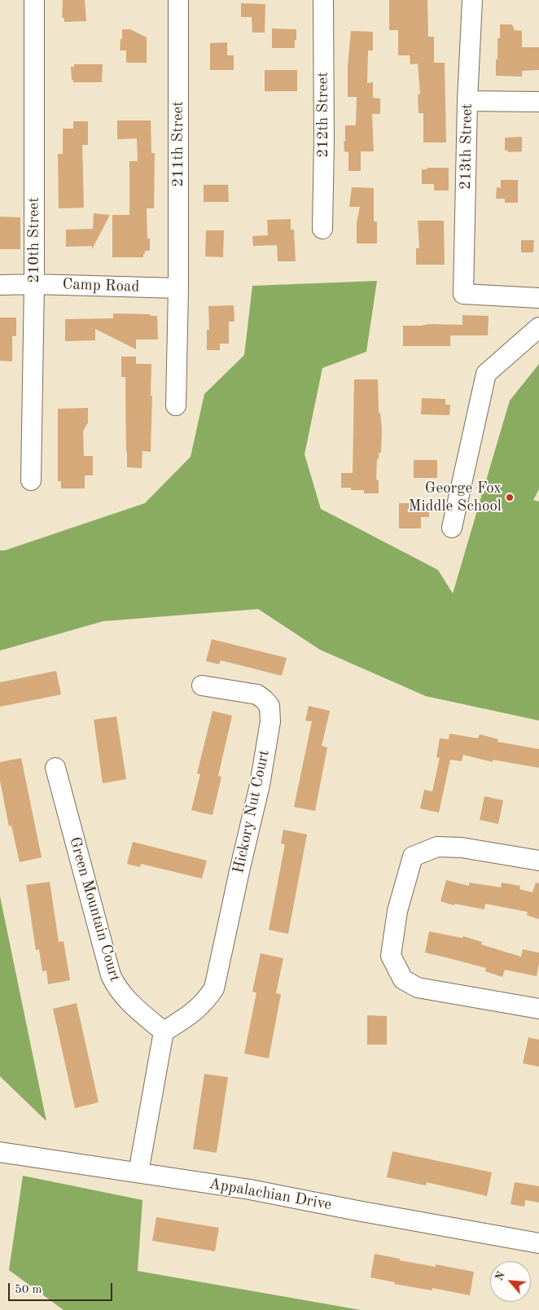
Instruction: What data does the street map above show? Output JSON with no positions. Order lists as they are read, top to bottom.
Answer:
{
  "streets": {
    "street": [
      "212th Street",
      "211th Street",
      "213th Street",
      "210th Street",
      "Camp Road",
      "Hickory Nut Court",
      "Green Mountain Court",
      "Appalachian Drive"
    ]
  },
  "crossings": [
    ["211th Street", "Camp Road"],
    ["210th Street", "Camp Road"],
    ["Hickory Nut Court", "Green Mountain Court"]
  ],
  "places": ["George Fox Middle School"],
  "scale_bar": "50 m",
  "north": "top left"
}
